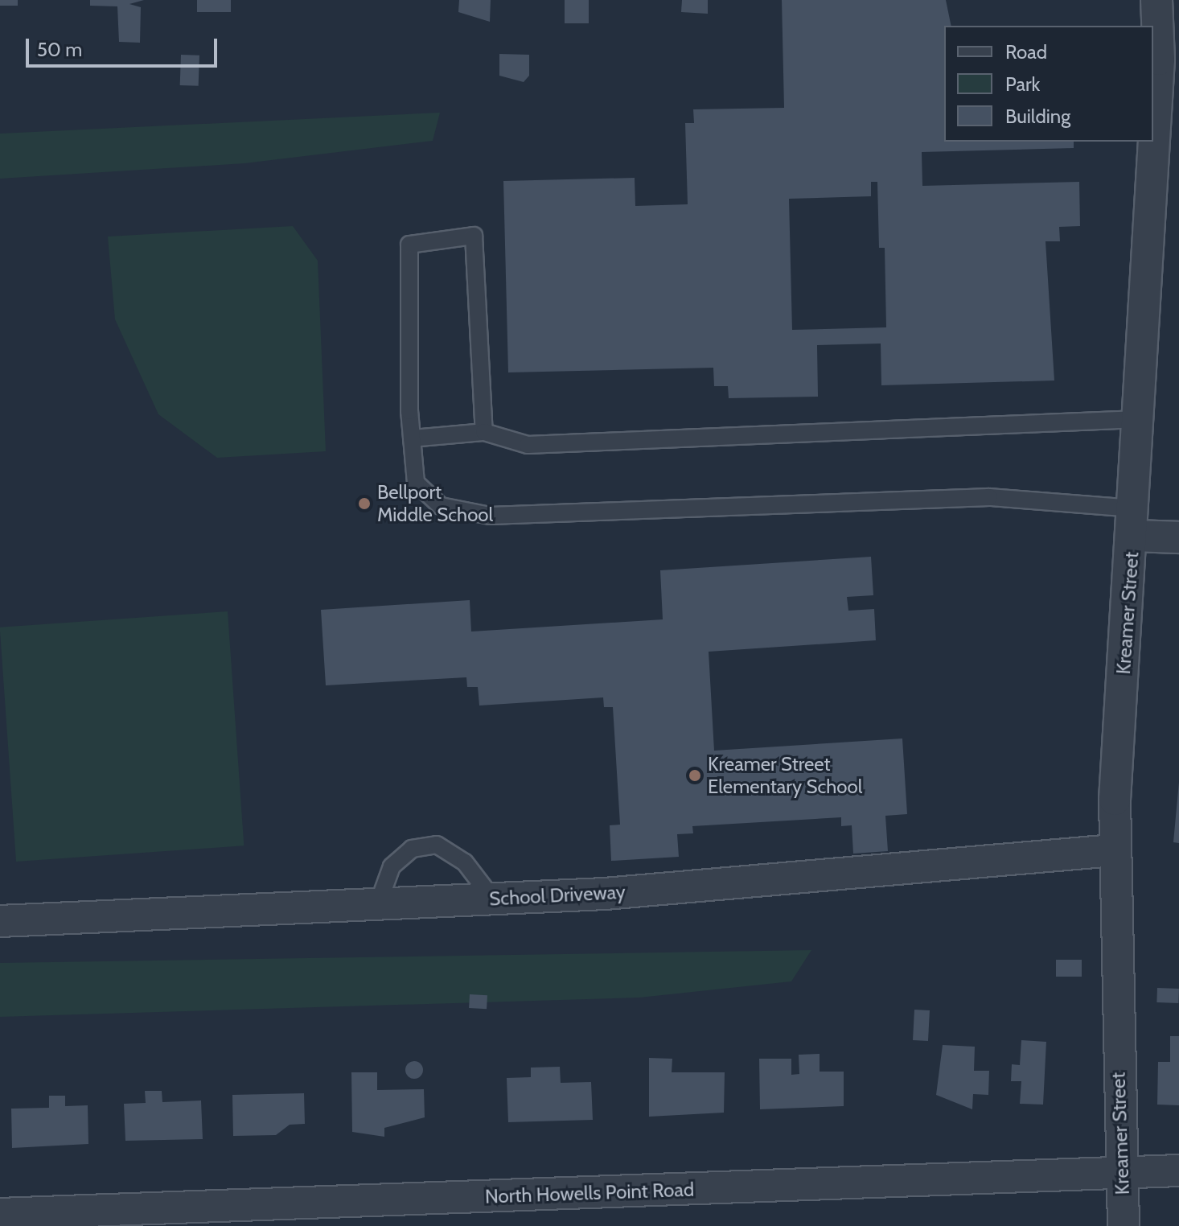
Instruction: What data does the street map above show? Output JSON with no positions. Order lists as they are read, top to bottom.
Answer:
{
  "streets": {
    "street": ["Kreamer Street", "School Driveway", "North Howells Point Road"]
  },
  "crossings": [
    ["Kreamer Street", "School Driveway"],
    ["Kreamer Street", "North Howells Point Road"]
  ],
  "places": ["Bellport Middle School", "Kreamer Street Elementary School"],
  "legend": ["Road", "Park", "Building"],
  "scale_bar": "50 m"
}
